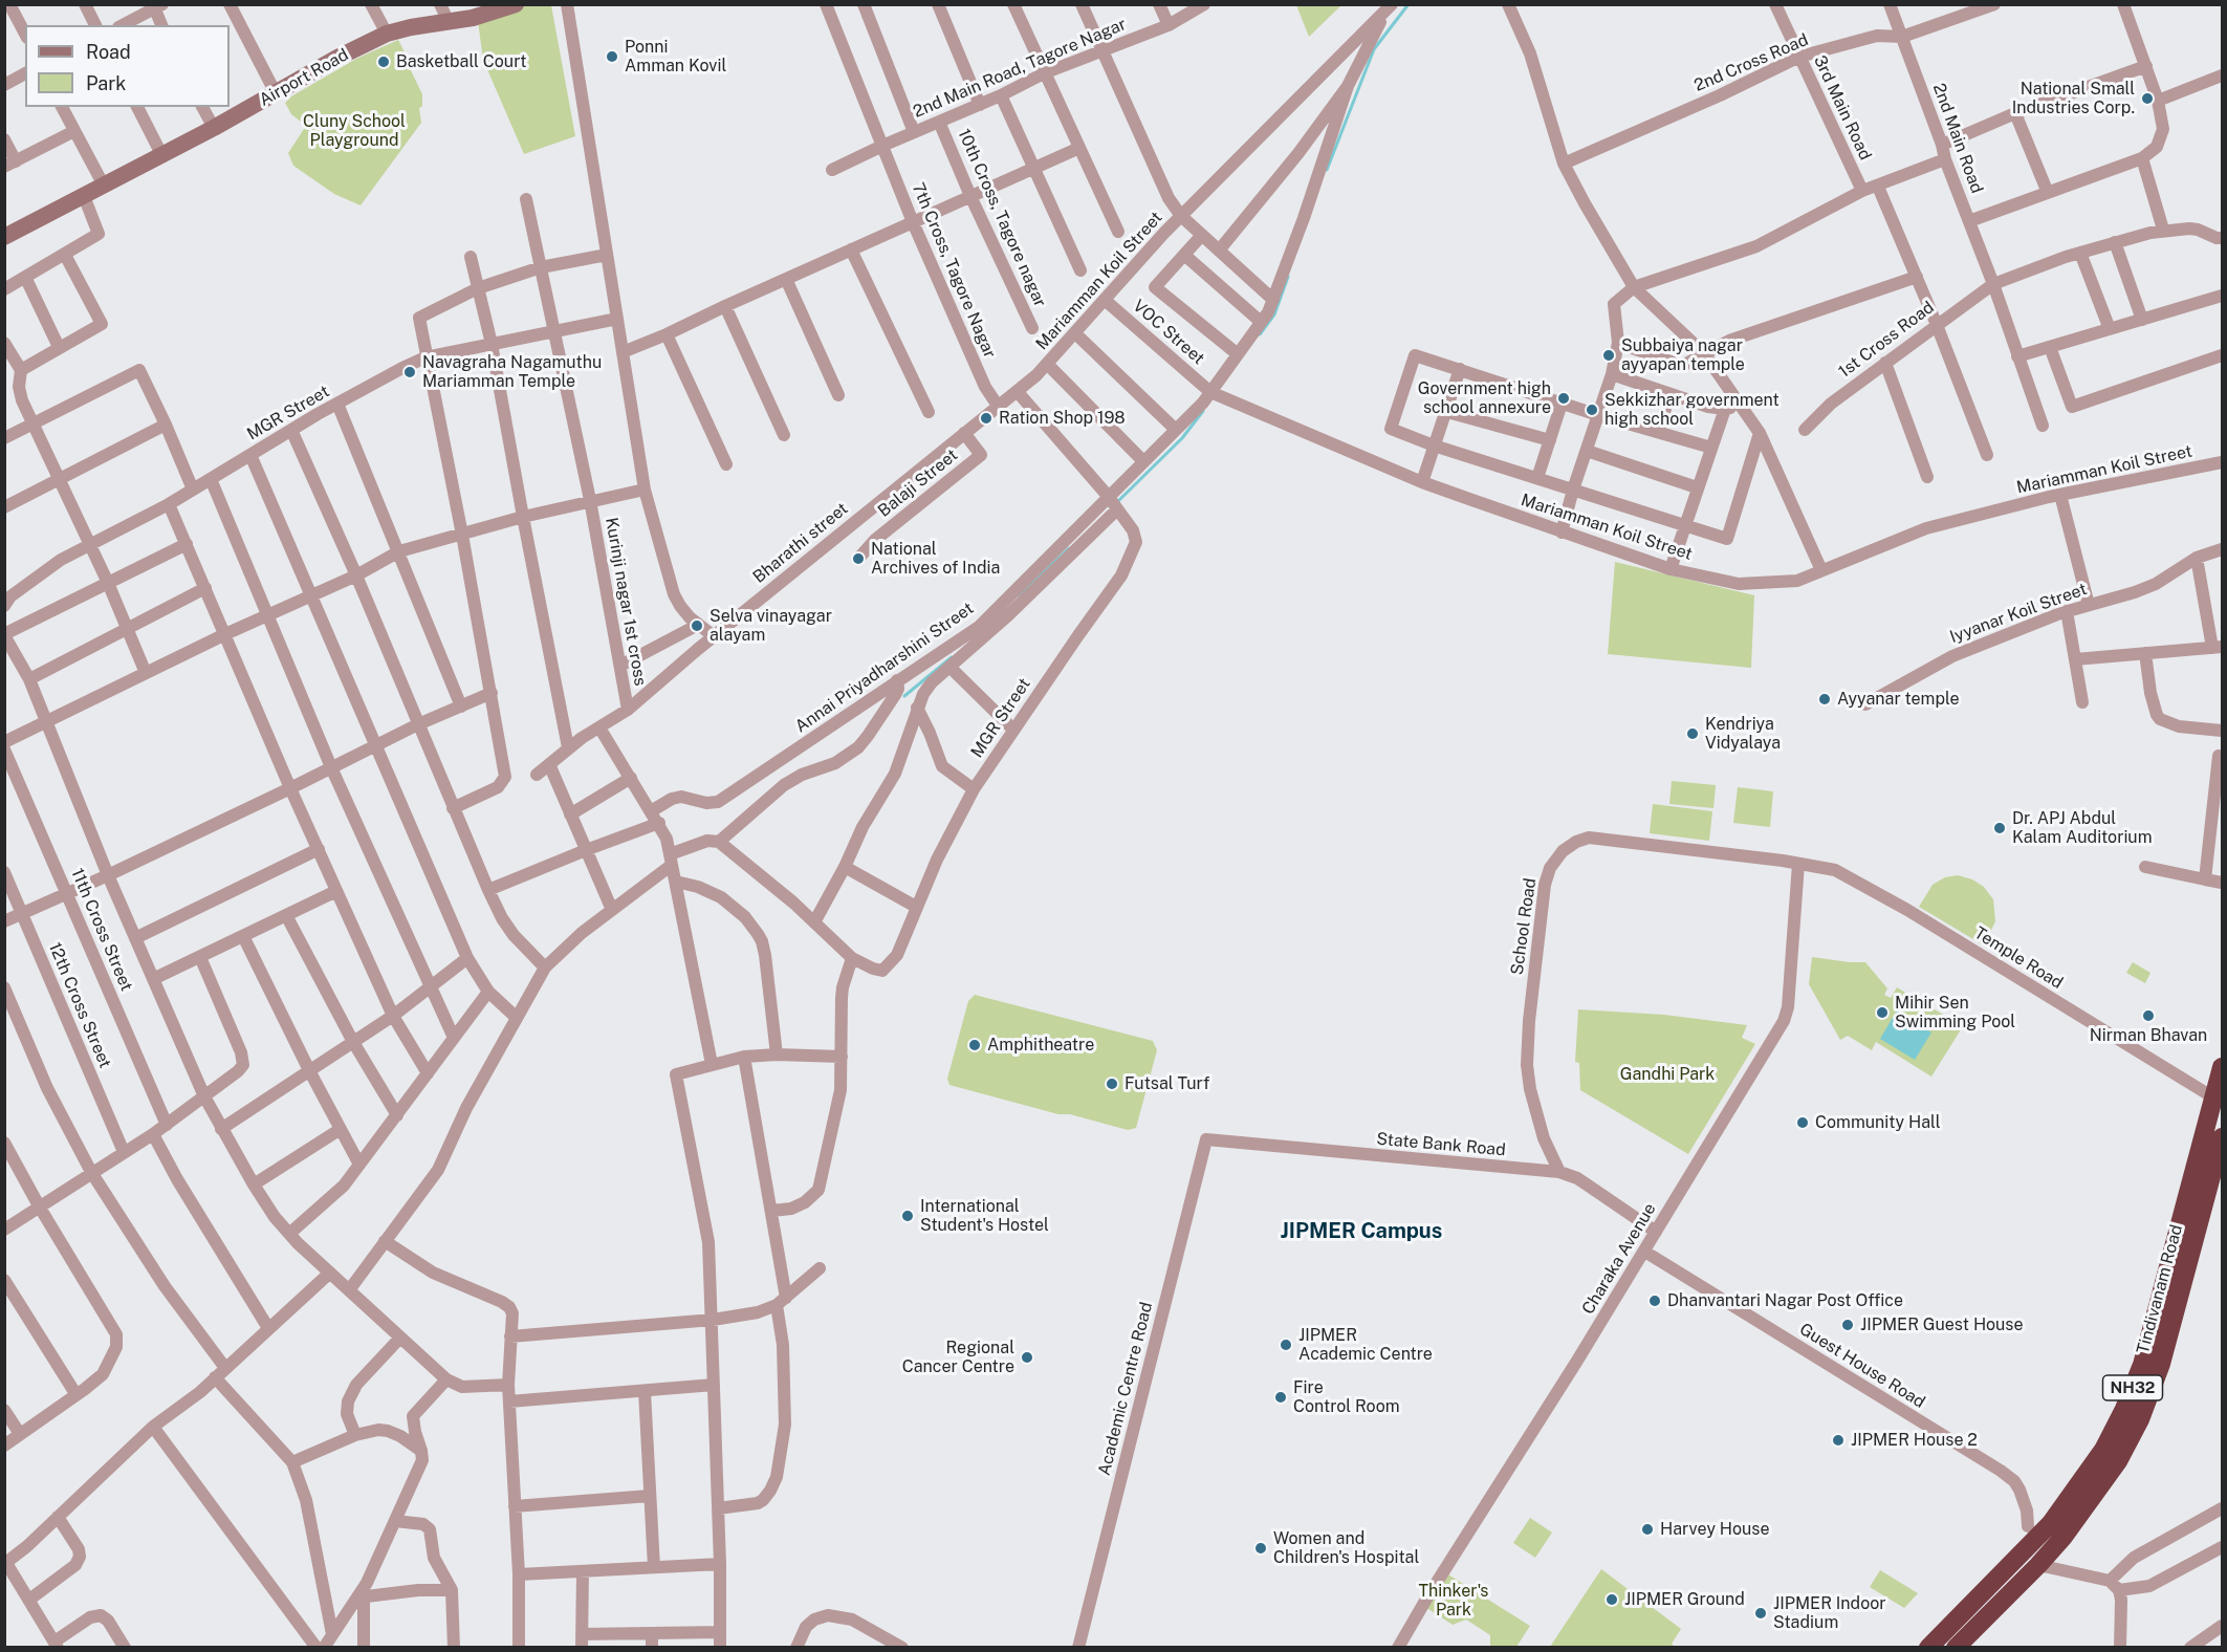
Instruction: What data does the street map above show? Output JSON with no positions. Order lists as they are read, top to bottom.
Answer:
{
  "streets": {
    "highway": ["Tindivanam Road", "NH32"],
    "street": [
      "2nd Cross Road",
      "2nd Main Road, Tagore Nagar",
      "Airport Road",
      "3rd Main Road",
      "2nd Main Road",
      "10th Cross, Tagore nagar",
      "7th Cross, Tagore Nagar",
      "Mariamman Koil Street",
      "VOC Street",
      "1st Cross Road",
      "MGR Street",
      "Balaji Street",
      "Bharathi street",
      "Kurinji nagar 1st cross",
      "Iyyanar Koil Street",
      "Annai Priyadharshini Street",
      "School Road",
      "11th Cross Street",
      "Temple Road",
      "12th Cross Street",
      "State Bank Road",
      "Charaka Avenue",
      "Guest House Road",
      "Academic Centre Road"
    ]
  },
  "crossings": [
    ["2nd Cross Road", "3rd Main Road"],
    ["2nd Cross Road", "2nd Main Road"],
    ["2nd Main Road, Tagore Nagar", "10th Cross, Tagore nagar"],
    ["2nd Main Road, Tagore Nagar", "7th Cross, Tagore Nagar"],
    ["2nd Main Road", "1st Cross Road"],
    ["7th Cross, Tagore Nagar", "Mariamman Koil Street"],
    ["7th Cross, Tagore Nagar", "Bharathi street"],
    ["Mariamman Koil Street", "VOC Street"],
    ["Mariamman Koil Street", "MGR Street"],
    ["Mariamman Koil Street", "Bharathi street"],
    ["Mariamman Koil Street", "Annai Priyadharshini Street"],
    ["VOC Street", "Annai Priyadharshini Street"],
    ["MGR Street", "Kurinji nagar 1st cross"],
    ["MGR Street", "Annai Priyadharshini Street"],
    ["Balaji Street", "Bharathi street"],
    ["Bharathi street", "Kurinji nagar 1st cross"],
    ["School Road", "Temple Road"],
    ["School Road", "State Bank Road"],
    ["School Road", "Charaka Avenue"],
    ["Temple Road", "Charaka Avenue"],
    ["Temple Road", "NH32"],
    ["State Bank Road", "Charaka Avenue"],
    ["State Bank Road", "Academic Centre Road"],
    ["Charaka Avenue", "Guest House Road"],
    ["Tindivanam Road", "NH32"]
  ],
  "districts": ["JIPMER Campus"],
  "parks": ["Cluny School Playground", "Gandhi Park", "Thinker's Park"],
  "places": [
    "Ponni Amman Kovil",
    "Basketball Court",
    "National Small Industries Corp.",
    "Subbaiya nagar ayyapan temple",
    "Navagraha Nagamuthu Mariamman Temple",
    "Government high school annexure",
    "Sekkizhar government high school",
    "Ration Shop 198",
    "National Archives of India",
    "Selva vinayagar alayam",
    "Ayyanar temple",
    "Kendriya Vidyalaya",
    "Dr. APJ Abdul Kalam Auditorium",
    "Mihir Sen Swimming Pool",
    "Nirman Bhavan",
    "Amphitheatre",
    "Futsal Turf",
    "Community Hall",
    "International Student's Hostel",
    "Dhanvantari Nagar Post Office",
    "JIPMER Guest House",
    "JIPMER Academic Centre",
    "Regional Cancer Centre",
    "Fire Control Room",
    "JIPMER House 2",
    "Harvey House",
    "Women and Children's Hospital",
    "JIPMER Ground",
    "JIPMER Indoor Stadium"
  ],
  "legend": ["Road", "Park"]
}
